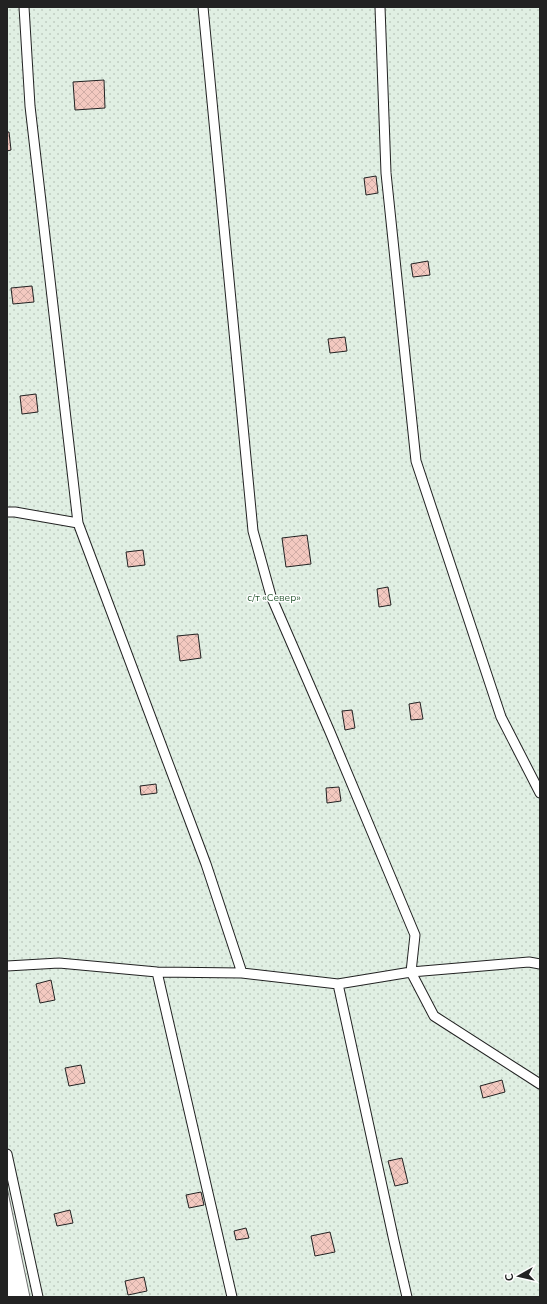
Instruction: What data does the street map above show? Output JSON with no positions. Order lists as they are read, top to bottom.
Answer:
{
  "parks": ["с/т «Север»"],
  "north": "left"
}
